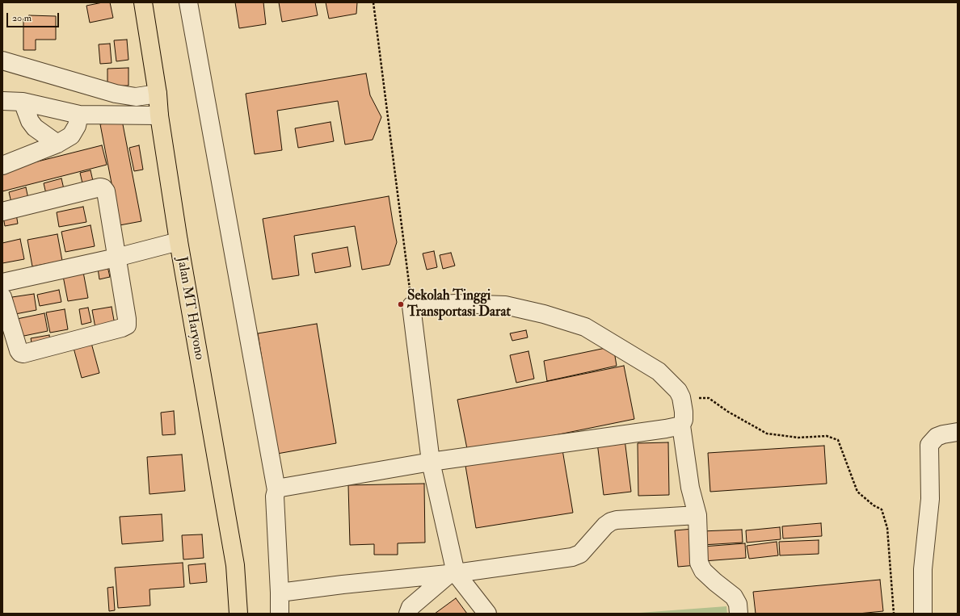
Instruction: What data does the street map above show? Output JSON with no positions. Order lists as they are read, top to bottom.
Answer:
{
  "streets": {
    "main road": ["Jalan MT Haryono"]
  },
  "places": ["Sekolah Tinggi Transportasi Darat"],
  "scale_bar": "20 m"
}
